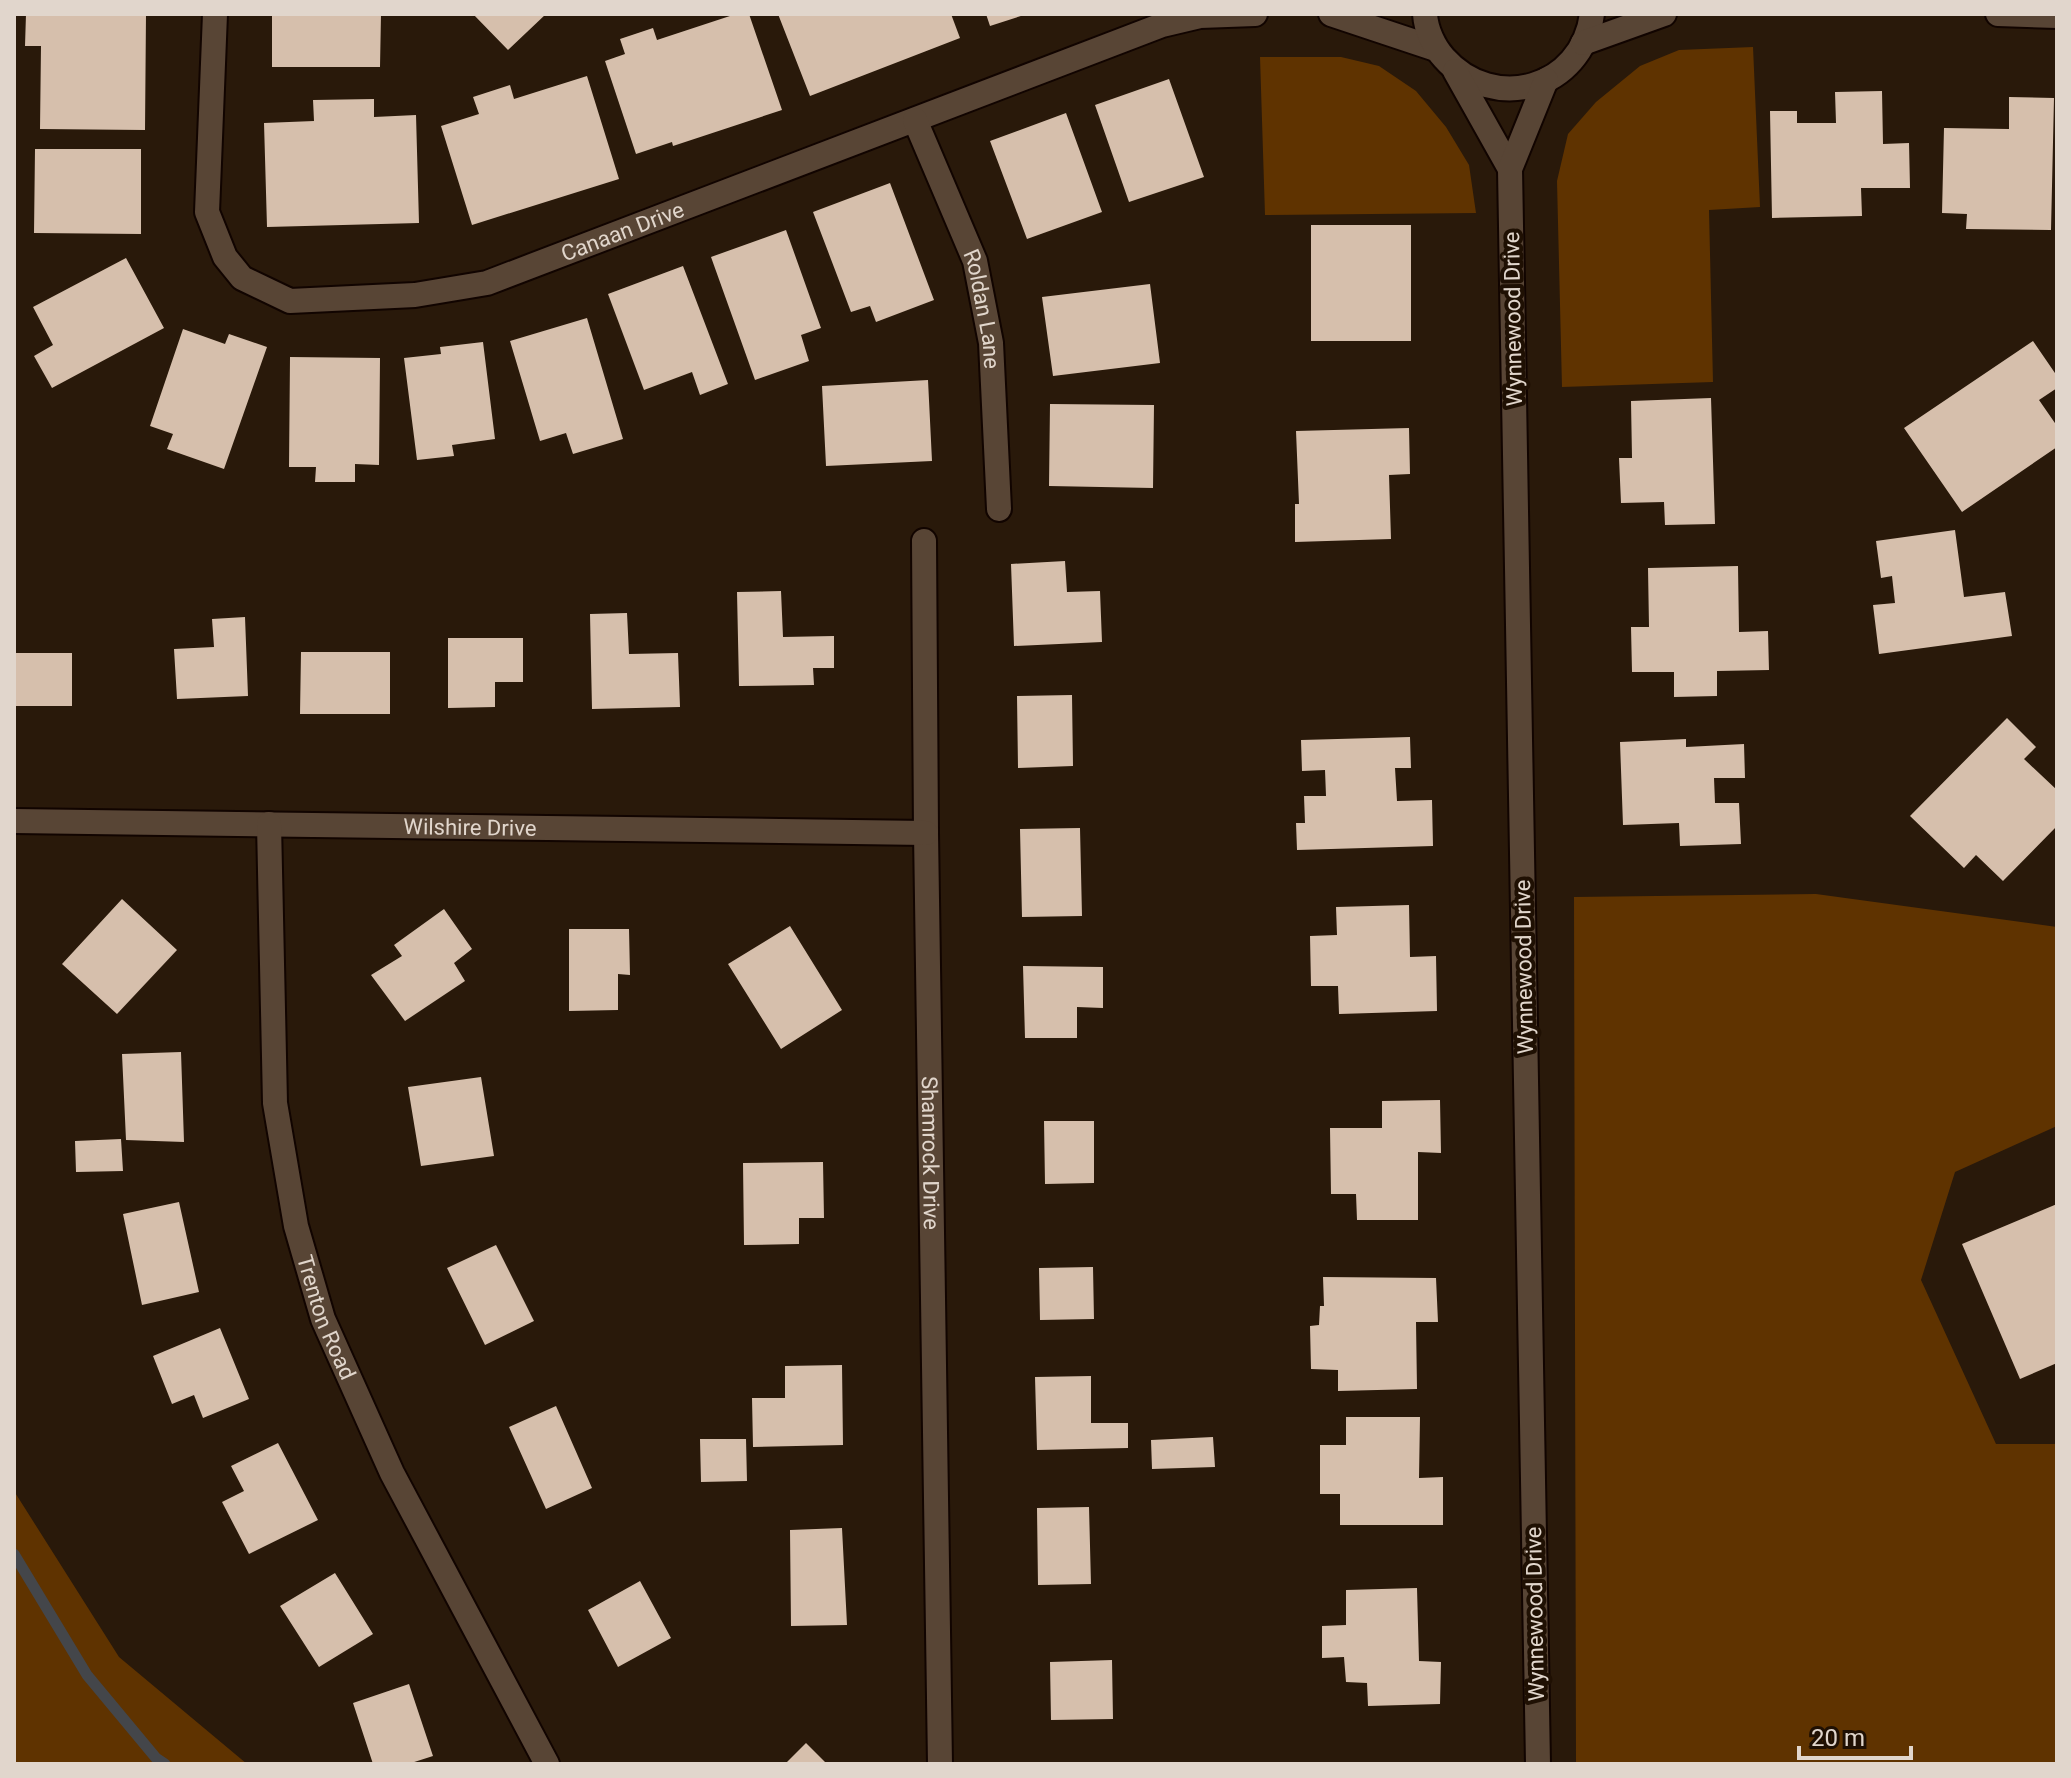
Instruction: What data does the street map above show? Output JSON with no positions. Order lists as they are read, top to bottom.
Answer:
{
  "streets": {
    "street": [
      "Canaan Drive",
      "Roldan Lane",
      "Wynnewood Drive",
      "Wilshire Drive",
      "Shamrock Drive",
      "Trenton Road"
    ]
  },
  "crossings": [
    ["Canaan Drive", "Roldan Lane"],
    ["Wilshire Drive", "Shamrock Drive"],
    ["Wilshire Drive", "Trenton Road"]
  ],
  "scale_bar": "20 m"
}
